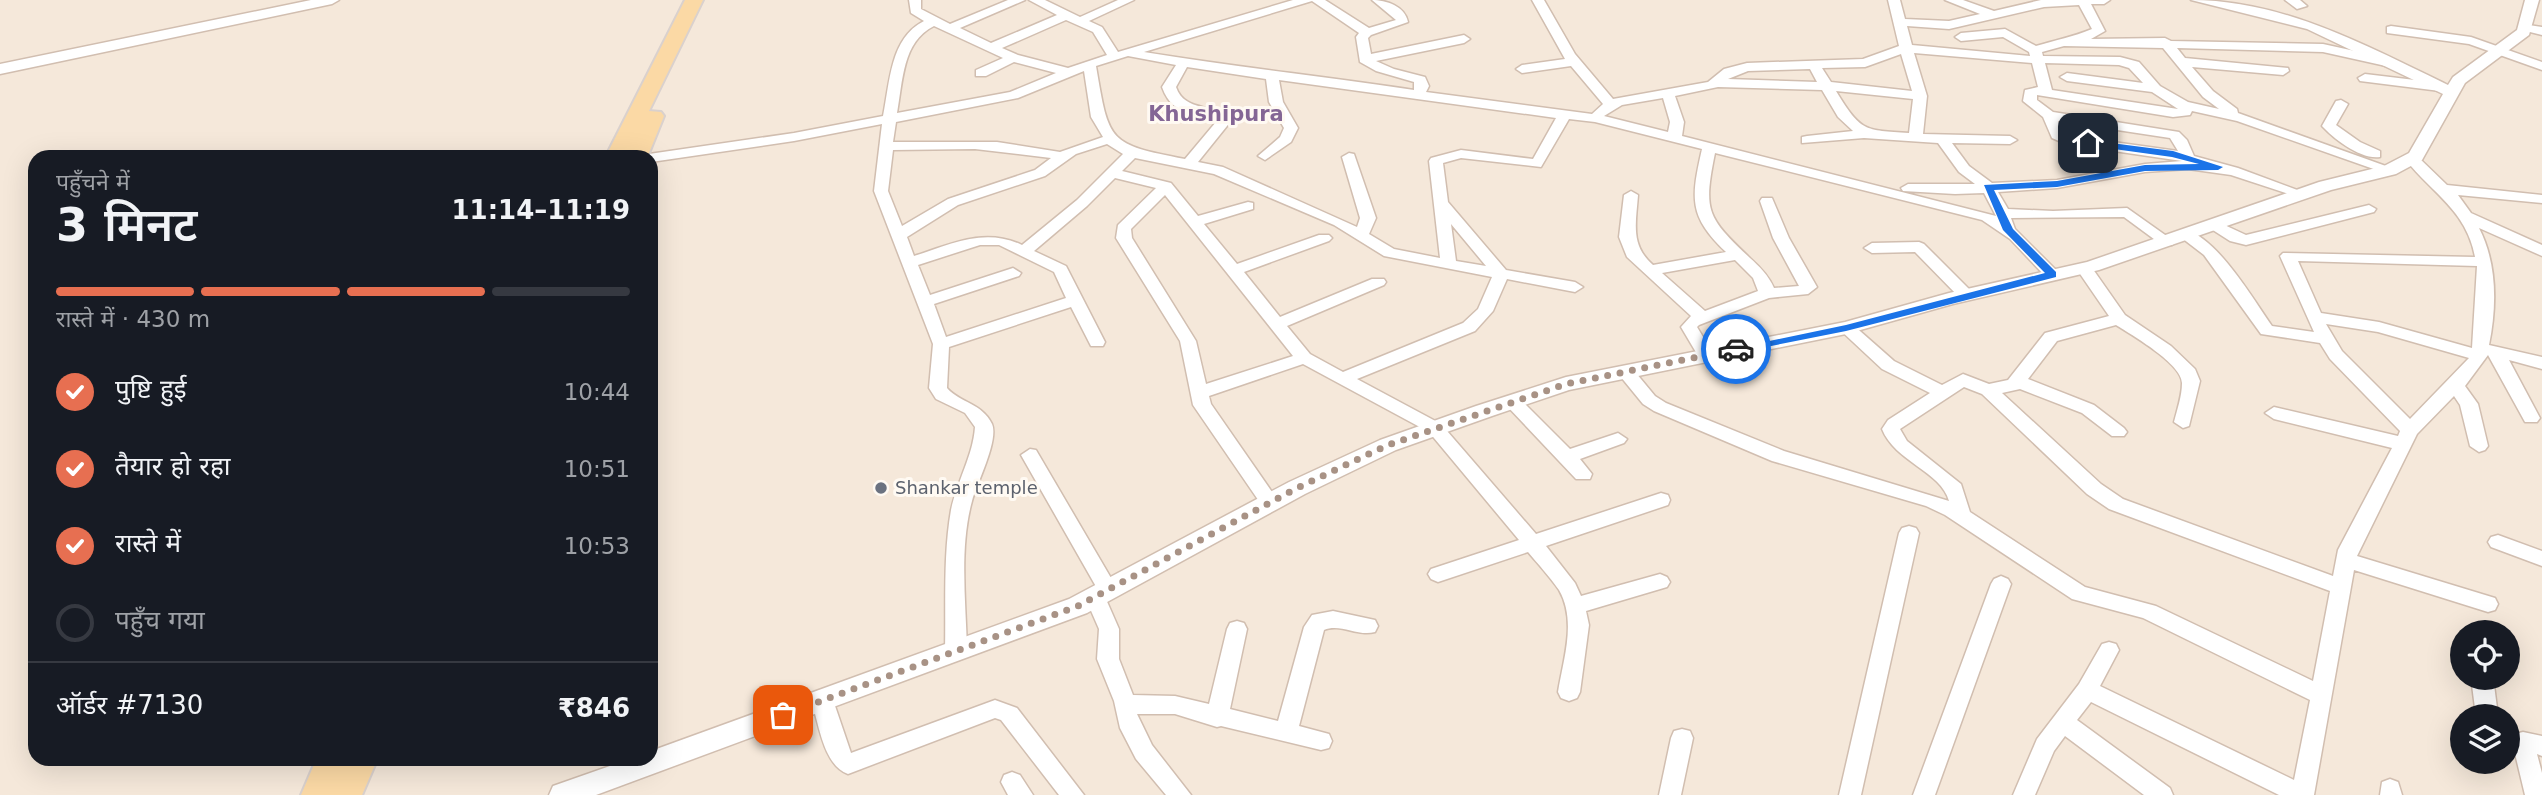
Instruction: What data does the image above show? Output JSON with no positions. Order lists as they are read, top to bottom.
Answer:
{
  "districts": ["Khushipura"],
  "places": ["Shankar temple"],
  "page": {
    "heading": ["3 मिनट", "पहुँचने में", "11:14–11:19"],
    "panel": ["ऑर्डर #7130", "₹846"],
    "bar": "रास्ते में · 430 m",
    "list": [
      ["पुष्टि हुई", "10:44"],
      ["तैयार हो रहा", "10:51"],
      ["रास्ते में", "10:53"],
      "पहुँच गया"
    ]
  }
}
